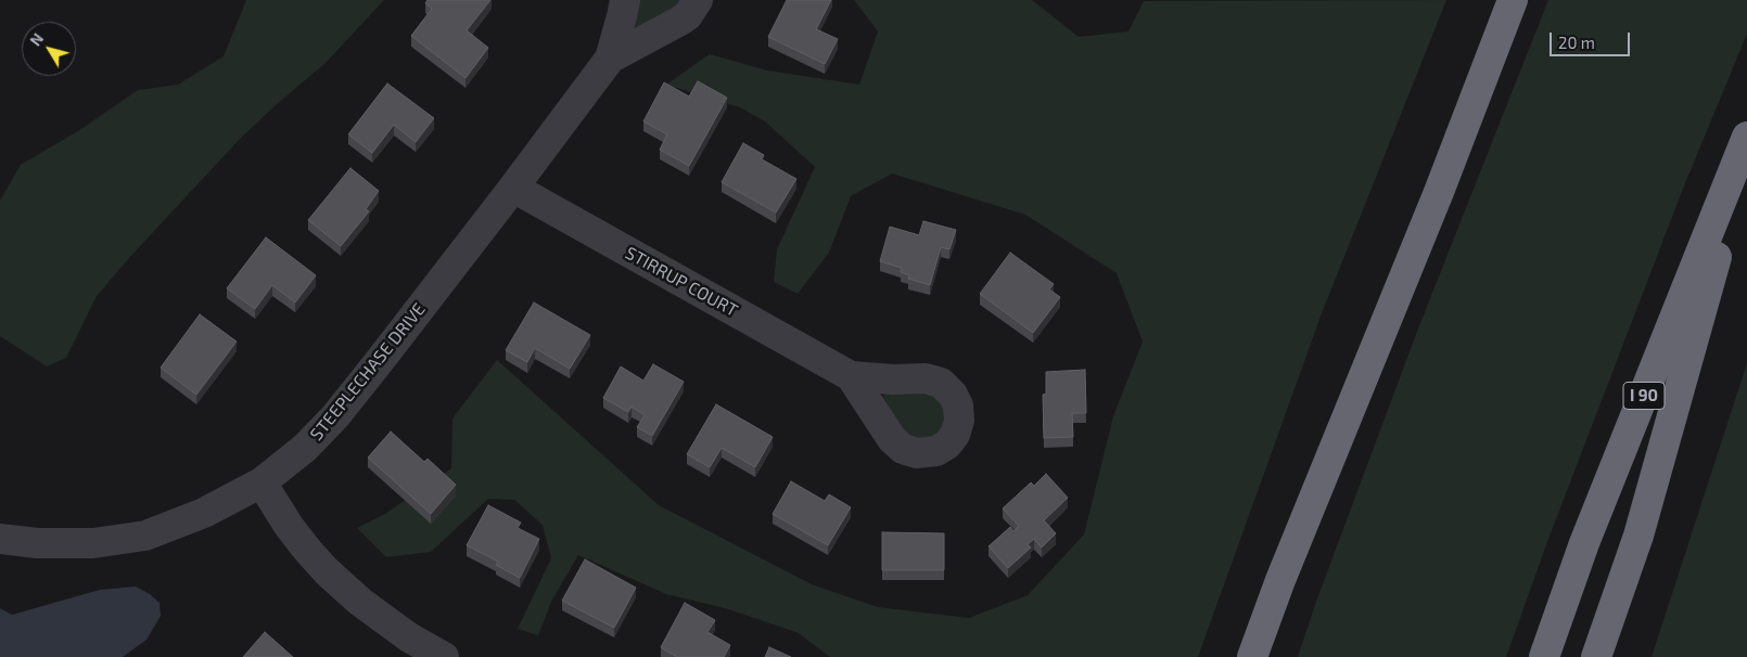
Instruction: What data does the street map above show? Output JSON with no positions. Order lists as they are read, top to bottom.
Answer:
{
  "streets": {
    "highway": ["I 90"],
    "street": ["STIRRUP COURT", "STEEPLECHASE DRIVE"]
  },
  "crossings": [
    ["STIRRUP COURT", "STEEPLECHASE DRIVE"]
  ],
  "scale_bar": "20 m",
  "north": "top left"
}
